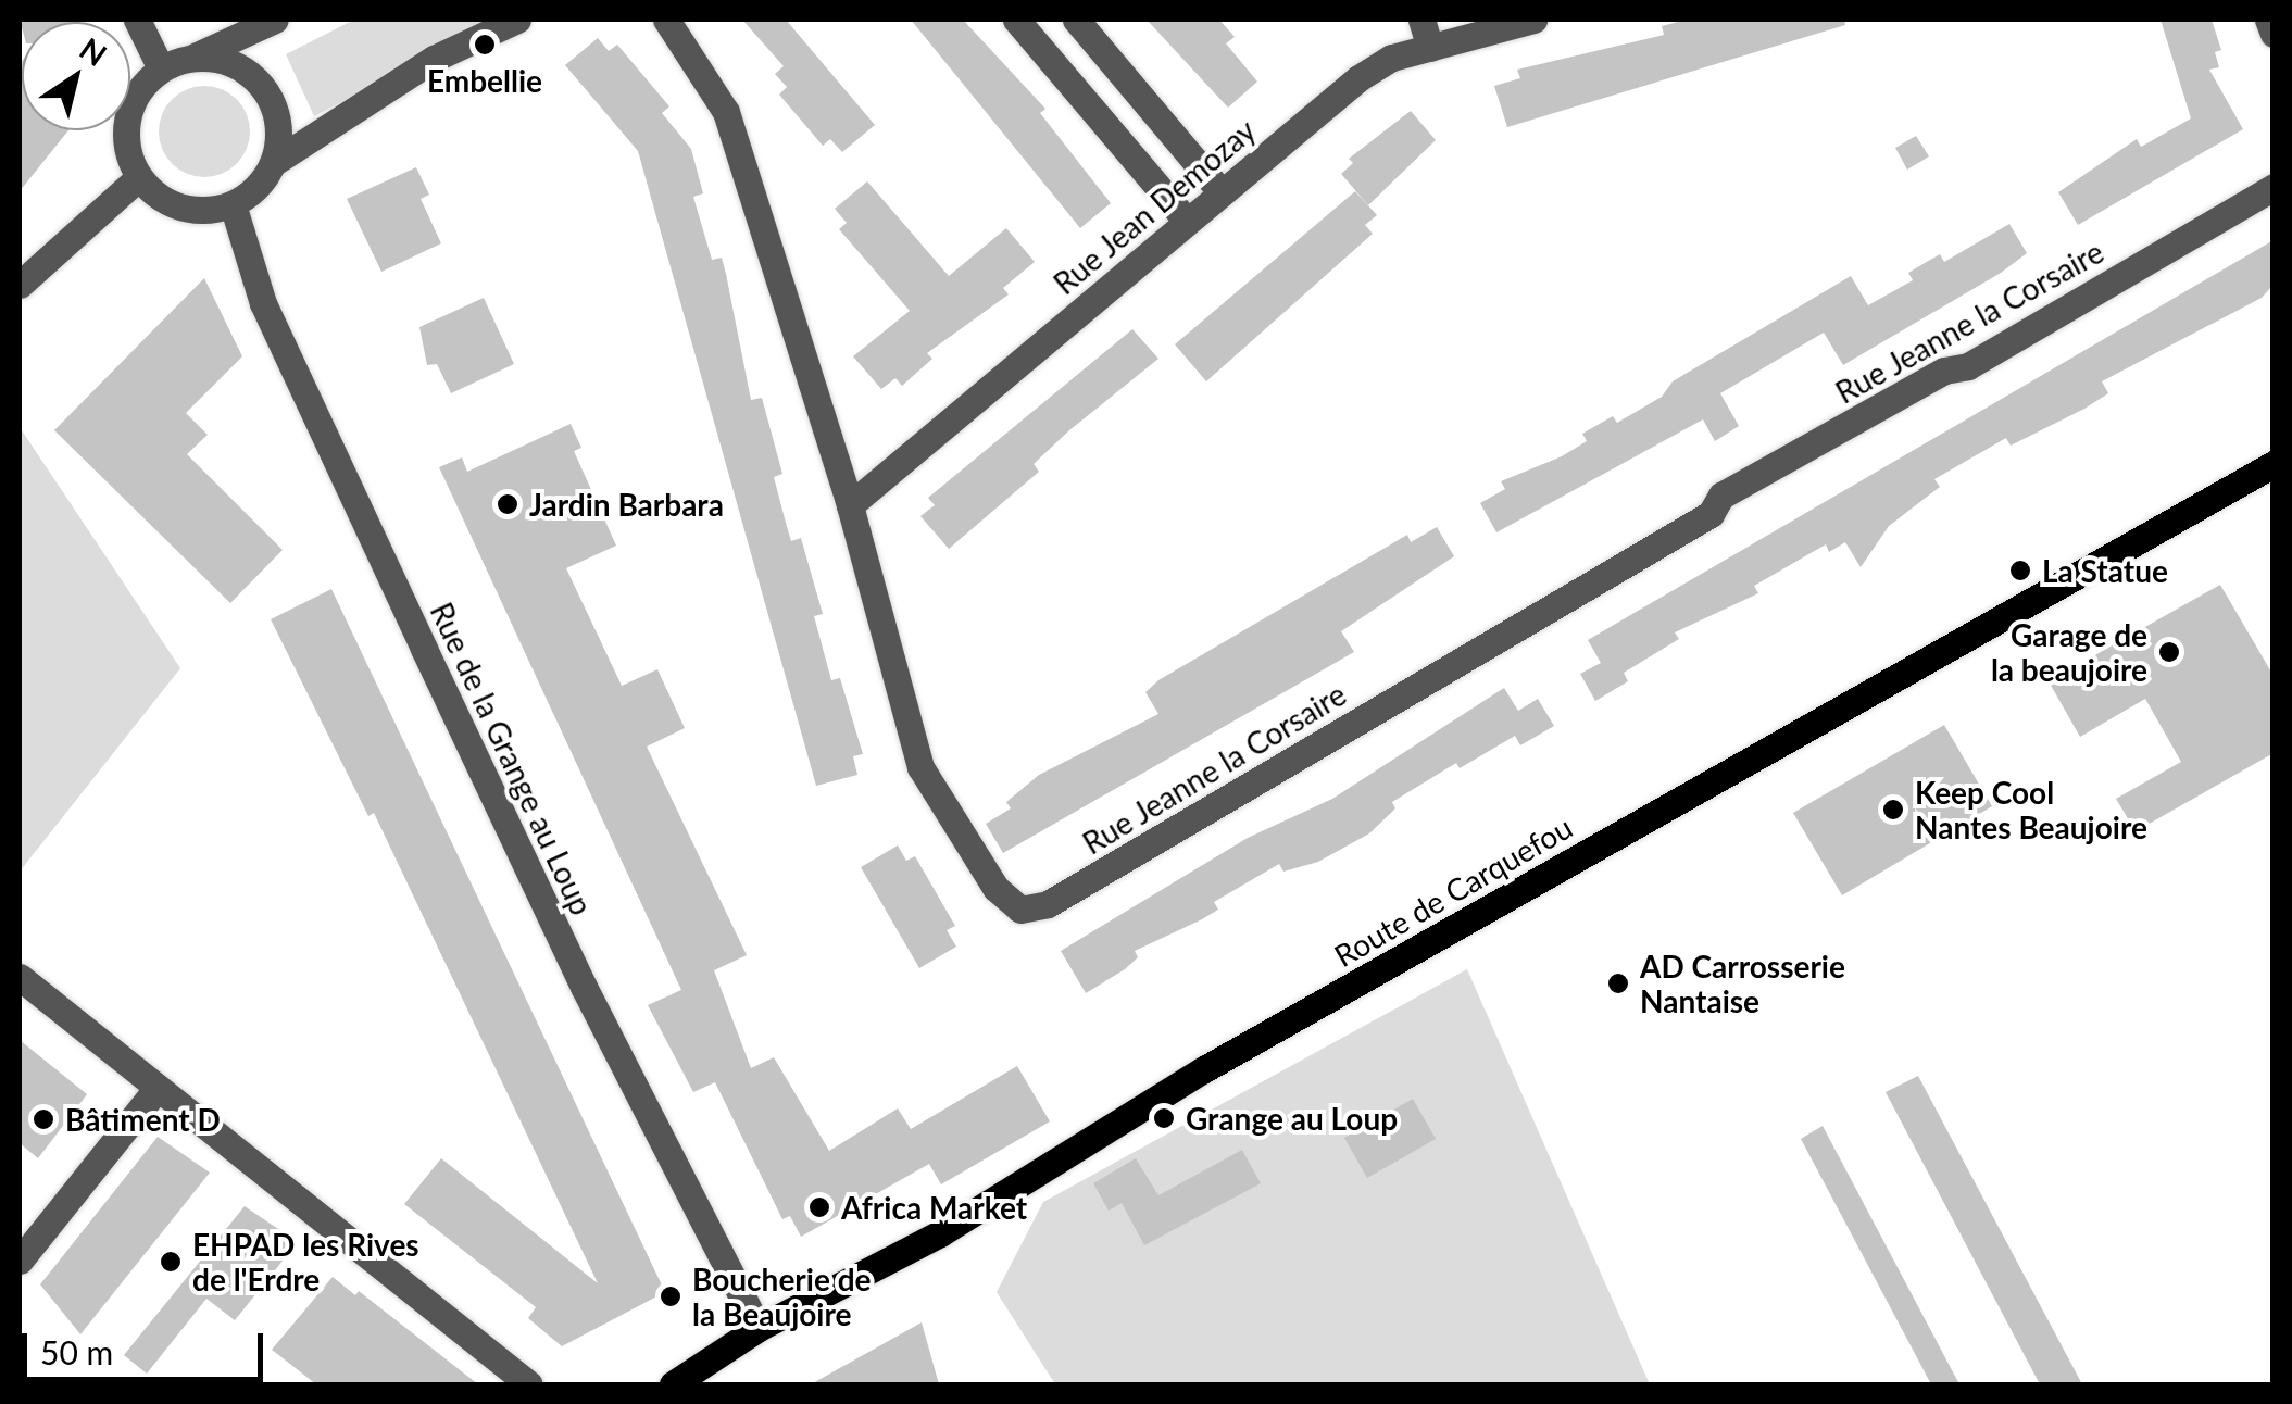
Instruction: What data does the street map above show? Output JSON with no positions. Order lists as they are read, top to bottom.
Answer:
{
  "streets": {
    "main road": ["Route de Carquefou"],
    "street": ["Rue Jean Demozay", "Rue Jeanne la Corsaire", "Rue de la Grange au Loup"]
  },
  "crossings": [
    ["Rue Jean Demozay", "Rue Jeanne la Corsaire"],
    ["Rue de la Grange au Loup", "Route de Carquefou"]
  ],
  "places": [
    "Embellie",
    "Jardin Barbara",
    "La Statue",
    "Garage de la beaujoire",
    "Keep Cool Nantes Beaujoire",
    "AD Carrosserie Nantaise",
    "Grange au Loup",
    "Bâtiment D",
    "Africa Market",
    "EHPAD les Rives de l'Erdre",
    "Boucherie de la Beaujoire"
  ],
  "scale_bar": "50 m",
  "north": "top right"
}
